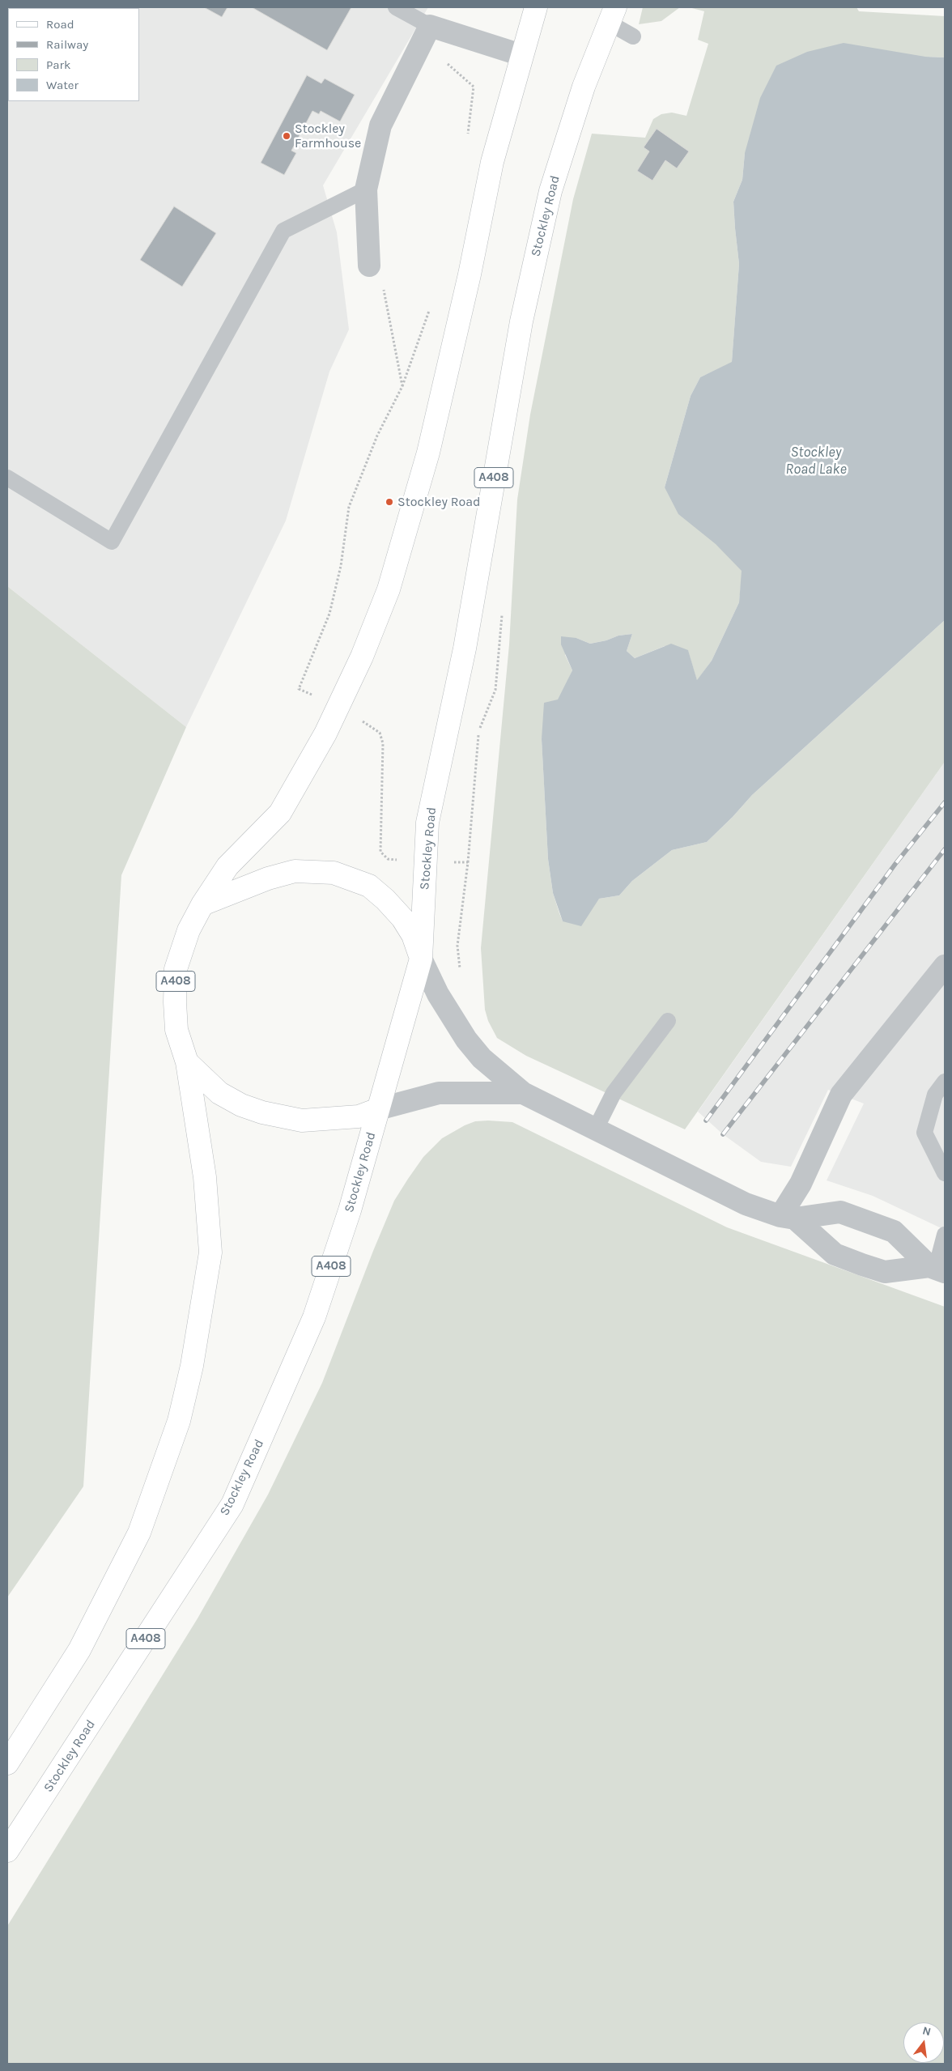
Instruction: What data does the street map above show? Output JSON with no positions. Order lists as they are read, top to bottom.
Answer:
{
  "streets": {
    "main road": ["Stockley Road", "A408"]
  },
  "water": ["Stockley Road Lake"],
  "places": ["Stockley Farmhouse", "Stockley Road"],
  "legend": [
    "Road",
    "Railway",
    "Park",
    "Water"
  ],
  "north": "top"
}
